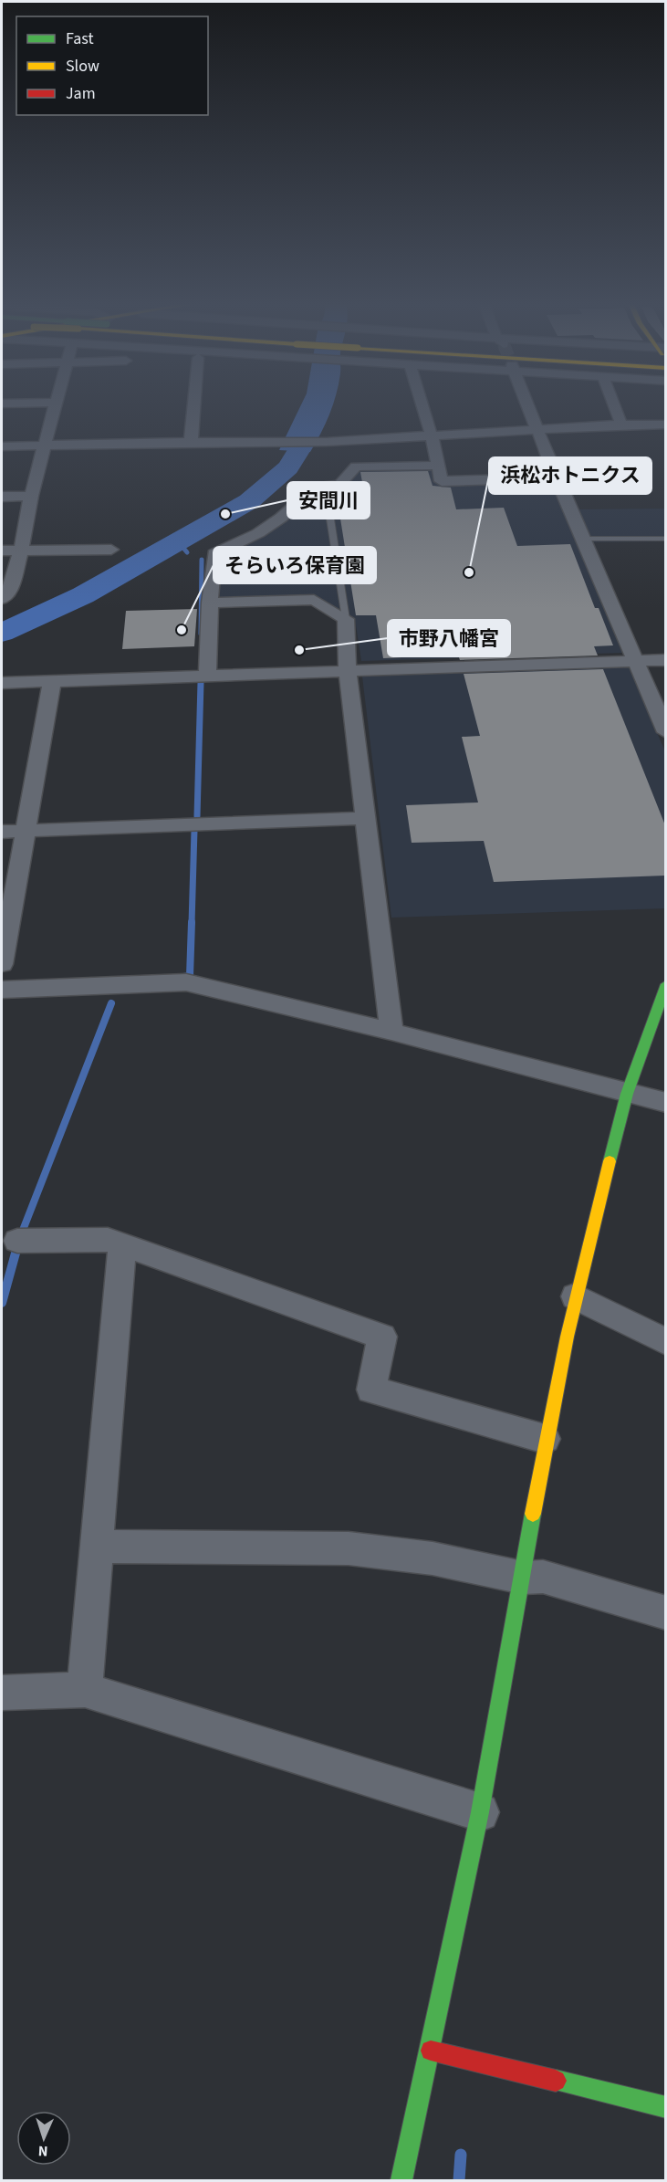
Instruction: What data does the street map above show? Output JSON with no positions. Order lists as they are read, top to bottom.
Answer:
{
  "places": [
    "安間川",
    "浜松ホトニクス",
    "そらいろ保育園",
    "市野八幡宮"
  ],
  "legend": ["Fast", "Slow", "Jam"],
  "north": "bottom"
}
